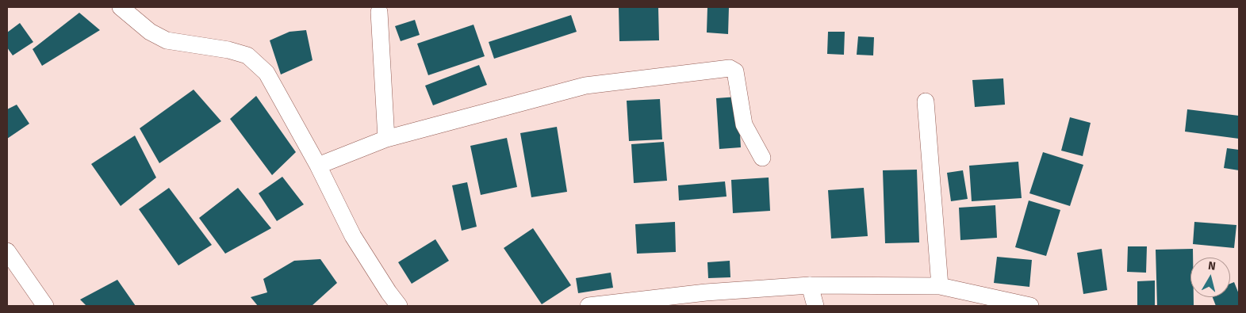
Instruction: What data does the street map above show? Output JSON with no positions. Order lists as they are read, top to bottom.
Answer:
{
  "north": "top"
}
